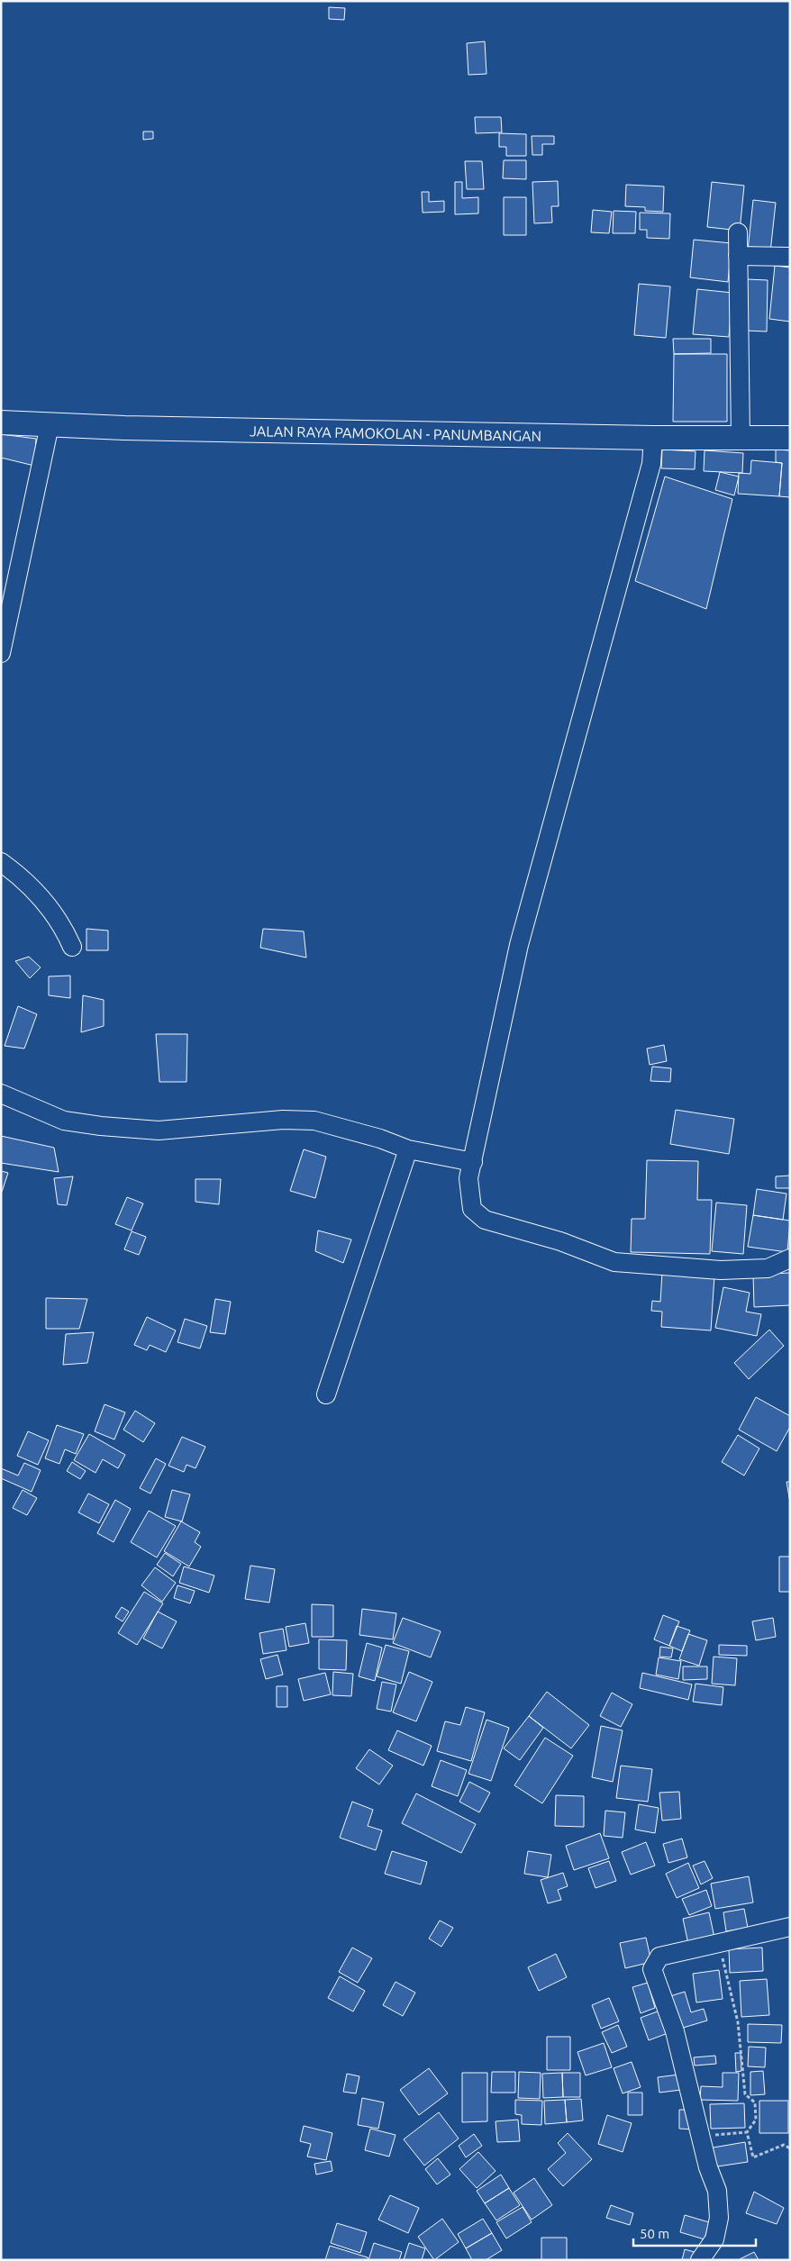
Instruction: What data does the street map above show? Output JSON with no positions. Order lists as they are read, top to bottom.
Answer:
{
  "streets": {
    "main road": ["JALAN RAYA PAMOKOLAN - PANUMBANGAN"]
  },
  "scale_bar": "50 m"
}
